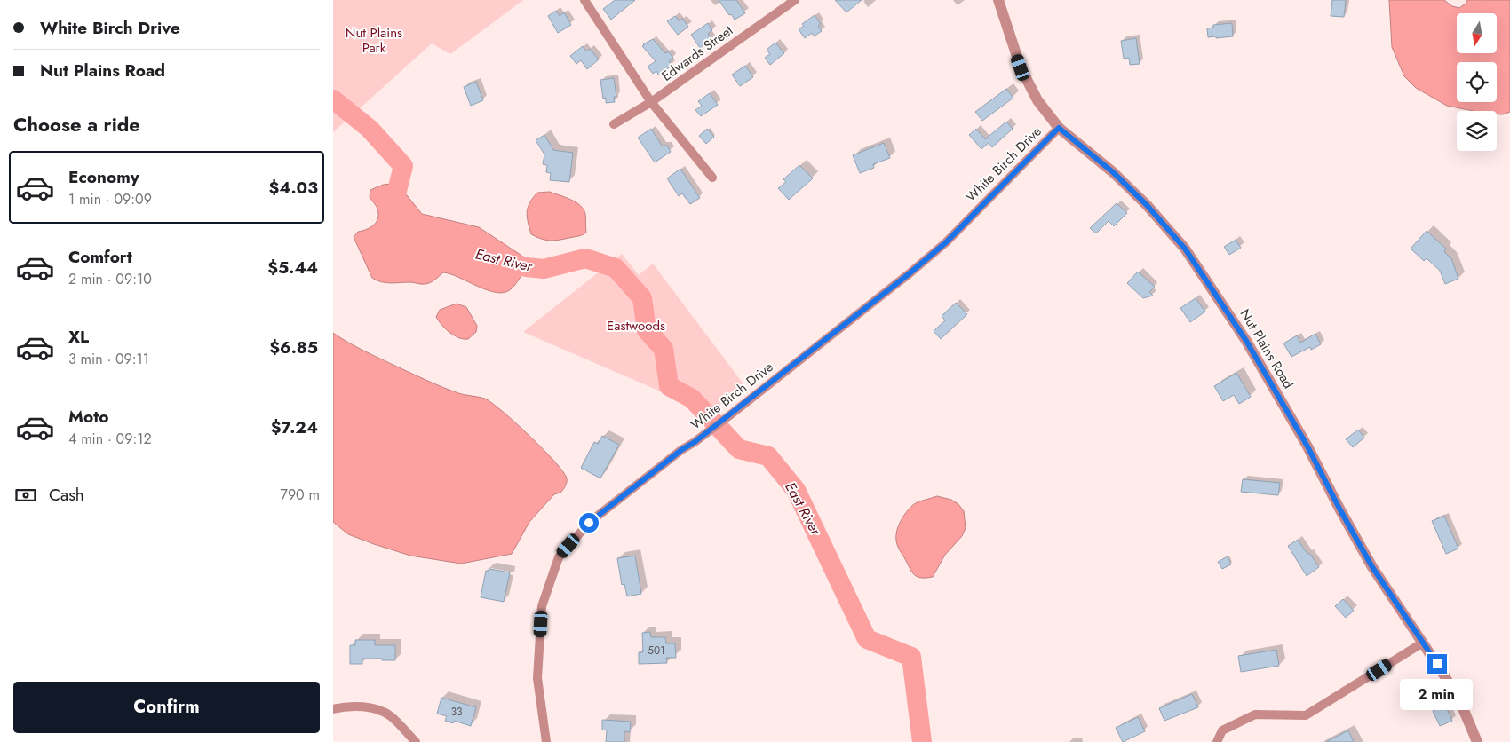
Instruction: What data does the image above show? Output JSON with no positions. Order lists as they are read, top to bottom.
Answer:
{
  "streets": {
    "street": ["Edwards Street", "White Birch Drive", "Nut Plains Road"]
  },
  "crossings": [
    ["White Birch Drive", "Nut Plains Road"]
  ],
  "water": ["East River"],
  "parks": ["Nut Plains Park", "Eastwoods"],
  "house_numbers": ["501", "33"],
  "north": "bottom",
  "page": {
    "banner": ["White Birch Drive", "Nut Plains Road"],
    "heading": "Choose a ride",
    "list": [
      {
        "name": "Economy",
        "note": "1 min · 09:09",
        "value": "$4.03"
      },
      {
        "name": "Comfort",
        "note": "2 min · 09:10",
        "value": "$5.44"
      },
      {
        "name": "XL",
        "note": "3 min · 09:11",
        "value": "$6.85"
      },
      {
        "name": "Moto",
        "note": "4 min · 09:12",
        "value": "$7.24"
      }
    ],
    "pay": ["Cash", "790 m"],
    "buttons": "Confirm",
    "bubble": "2 min"
  }
}
